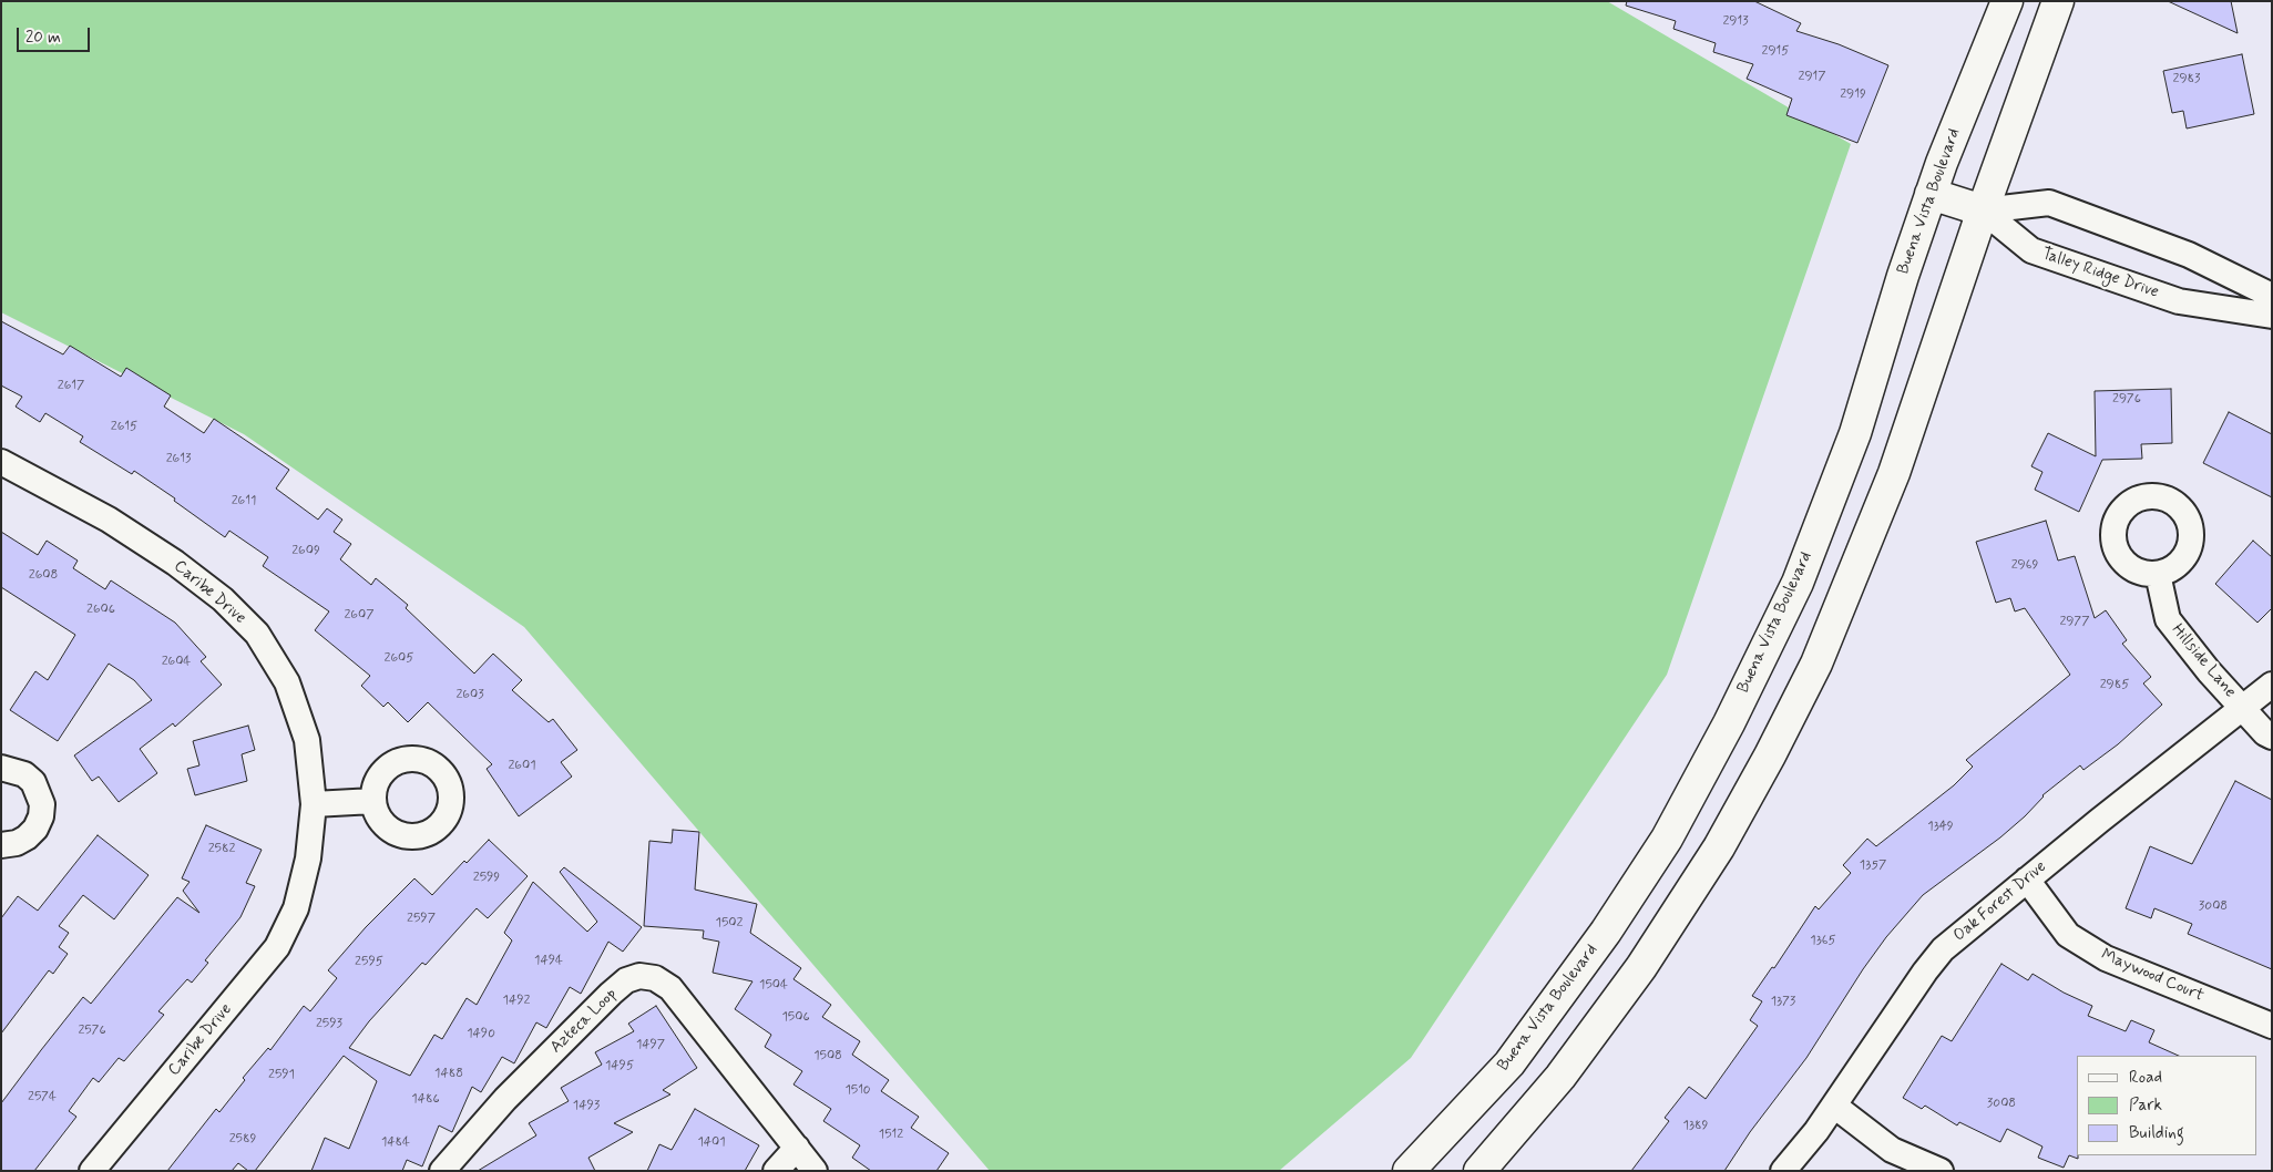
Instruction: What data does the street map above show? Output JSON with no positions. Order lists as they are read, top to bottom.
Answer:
{
  "streets": {
    "main road": ["Buena Vista Boulevard"],
    "street": [
      "Talley Ridge Drive",
      "Caribe Drive",
      "Hillside Lane",
      "Oak Forest Drive",
      "Maywood Court",
      "Azteca Loop"
    ]
  },
  "crossings": [
    ["Hillside Lane", "Oak Forest Drive"],
    ["Oak Forest Drive", "Maywood Court"]
  ],
  "house_numbers": [
    "2913",
    "2915",
    "2917",
    "2983",
    "2919",
    "2617",
    "2976",
    "2615",
    "2613",
    "2611",
    "2609",
    "2969",
    "2608",
    "2606",
    "2607",
    "2977",
    "2605",
    "2604",
    "2985",
    "2603",
    "2601",
    "1349",
    "2582",
    "1357",
    "2599",
    "3008",
    "2597",
    "1502",
    "1365",
    "1494",
    "2595",
    "1504",
    "1492",
    "1373",
    "1506",
    "2593",
    "2576",
    "1490",
    "1497",
    "1508",
    "1495",
    "1488",
    "2591",
    "1510",
    "2574",
    "1486",
    "3008",
    "1493",
    "1389",
    "1512",
    "2589",
    "1484",
    "1401"
  ],
  "legend": ["Road", "Park", "Building"],
  "scale_bar": "20 m"
}
